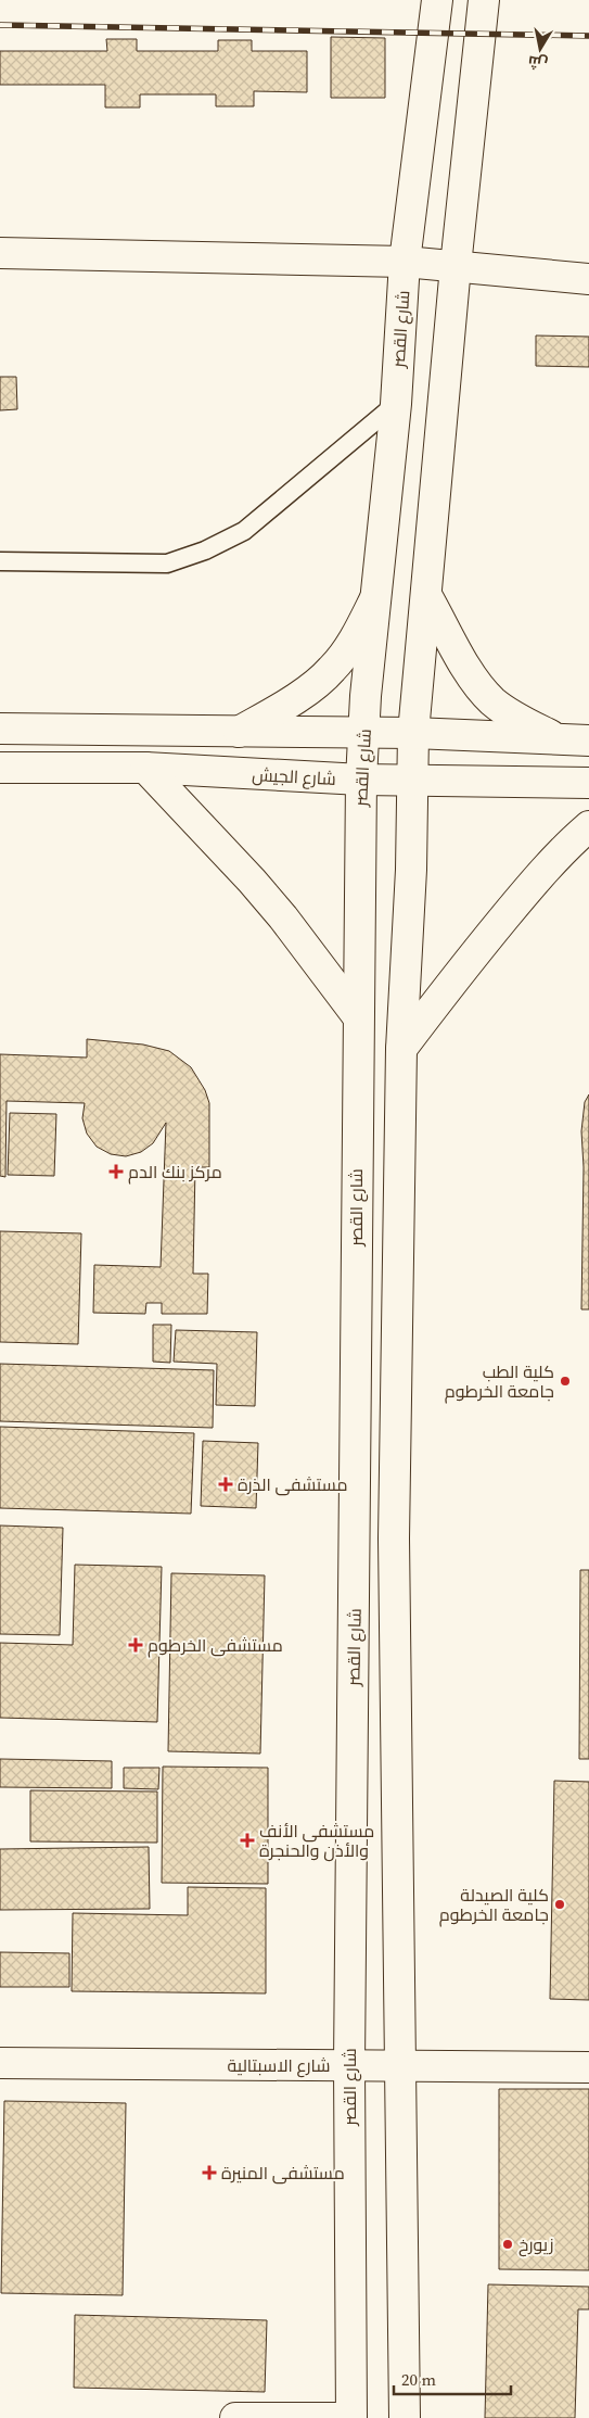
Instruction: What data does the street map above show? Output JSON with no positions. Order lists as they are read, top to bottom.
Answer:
{
  "streets": {
    "main road": ["شارع القصر", "شارع الجيش", "شارع الاسبتالية"]
  },
  "crossings": [
    ["شارع القصر", "شارع الجيش"],
    ["شارع القصر", "شارع الاسبتالية"]
  ],
  "places": {
    "health": [
      "مركز بنك الدم",
      "مستشفى الذرة",
      "مستشفى الخرطوم",
      "مستشفى الأنف والأذن والحنجرة",
      "مستشفى المنيرة"
    ],
    "other": ["كلية الطب جامعة الخرطوم", "كلية الصيدلة جامعة الخرطوم", "زيورخ"]
  },
  "scale_bar": "20 m",
  "north": "bottom"
}
